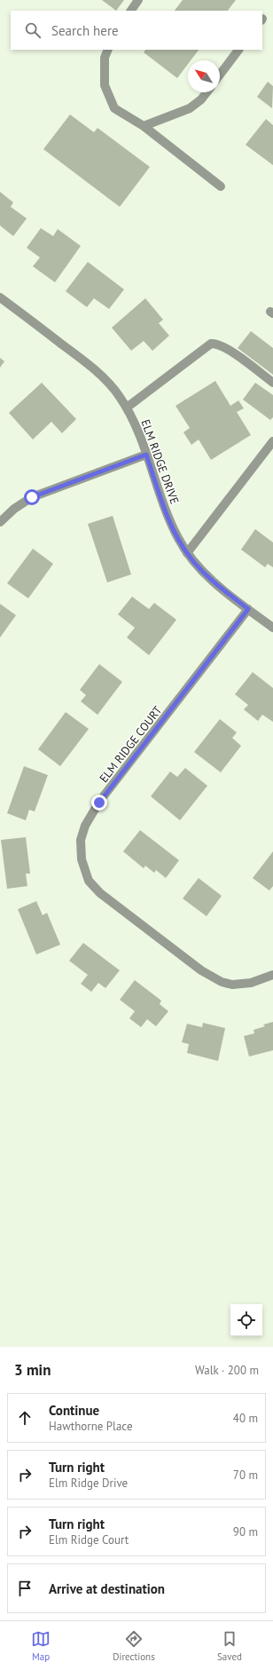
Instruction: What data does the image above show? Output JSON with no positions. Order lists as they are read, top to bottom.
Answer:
{
  "streets": {
    "street": ["ELM RIDGE DRIVE", "ELM RIDGE COURT"]
  },
  "crossings": [
    ["ELM RIDGE DRIVE", "ELM RIDGE COURT"]
  ],
  "north": "top left",
  "page": {
    "search": "Search here",
    "heading": ["3 min", "Walk · 200 m"],
    "list": [
      ["Continue", "Hawthorne Place", "40 m"],
      ["Turn right", "Elm Ridge Drive", "70 m"],
      ["Turn right", "Elm Ridge Court", "90 m"],
      "Arrive at destination"
    ],
    "nav": ["Map", "Directions", "Saved"]
  }
}
